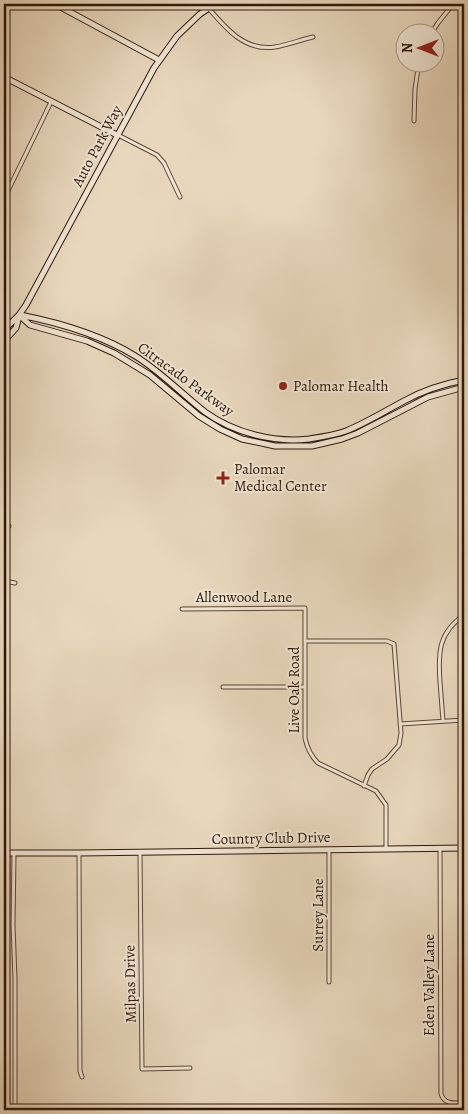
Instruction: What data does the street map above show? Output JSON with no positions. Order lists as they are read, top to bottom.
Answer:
{
  "streets": {
    "main road": ["Auto Park Way", "Citracado Parkway", "Country Club Drive"],
    "street": [
      "Allenwood Lane",
      "Live Oak Road",
      "Surrey Lane",
      "Milpas Drive",
      "Eden Valley Lane"
    ]
  },
  "crossings": [
    ["Auto Park Way", "Citracado Parkway"],
    ["Allenwood Lane", "Live Oak Road"],
    ["Live Oak Road", "Country Club Drive"],
    ["Country Club Drive", "Surrey Lane"],
    ["Country Club Drive", "Milpas Drive"],
    ["Country Club Drive", "Eden Valley Lane"]
  ],
  "places": {
    "other": ["Palomar Health"],
    "health": ["Palomar Medical Center"]
  },
  "north": "left"
}
